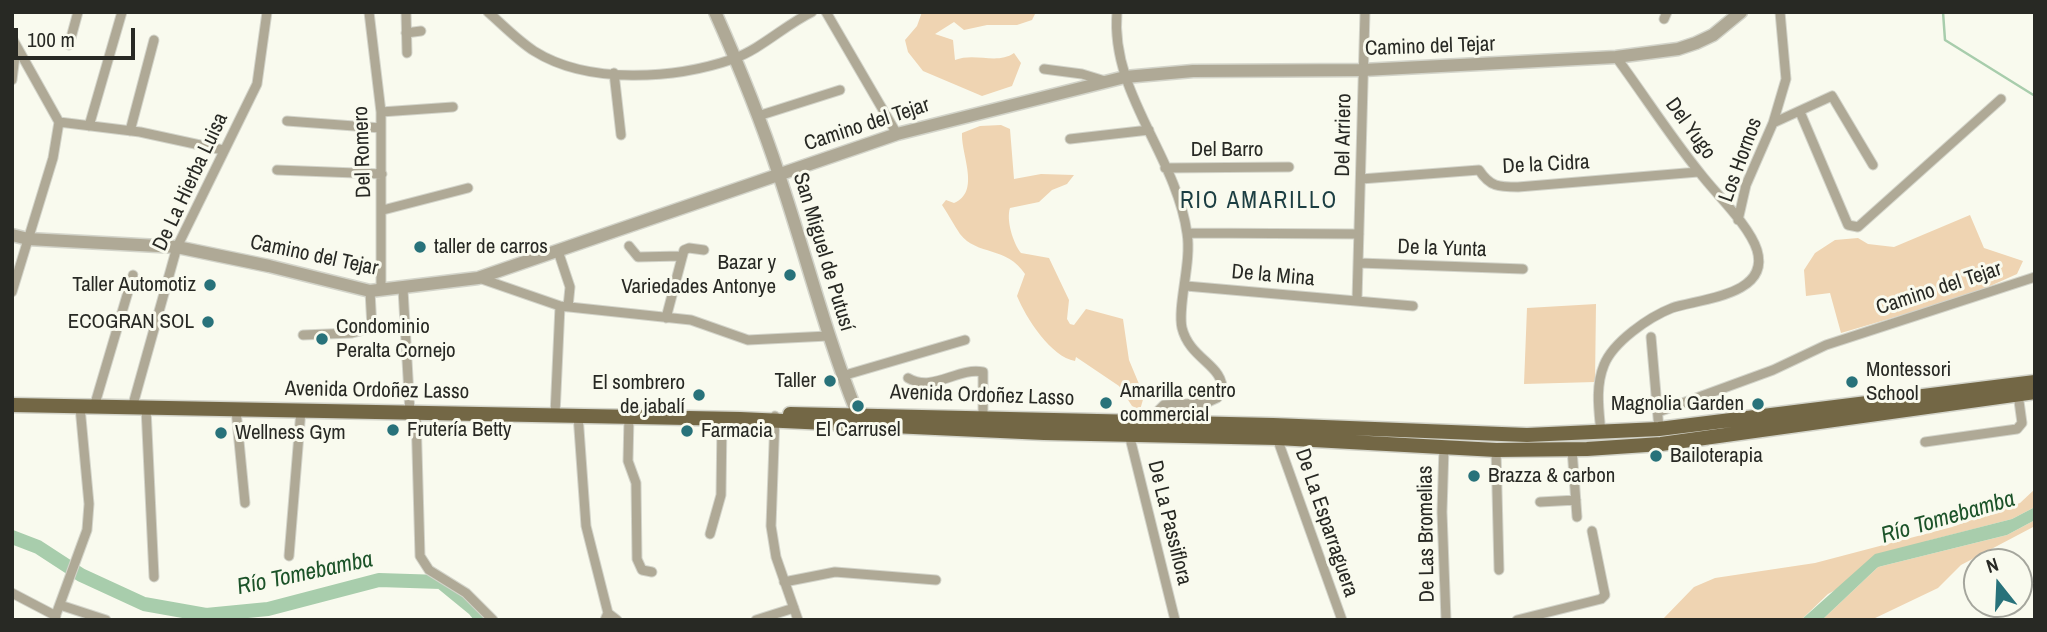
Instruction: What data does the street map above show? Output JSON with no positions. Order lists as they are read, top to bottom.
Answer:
{
  "streets": {
    "main road": ["Avenida Ordoñez Lasso"],
    "street": [
      "Camino del Tejar",
      "Del Yugo",
      "Del Arriero",
      "Del Barro",
      "Del Romero",
      "Los Hornos",
      "De la Cidra",
      "De La Hierba Luisa",
      "De la Yunta",
      "San Miguel de Putusí",
      "De la Mina",
      "De La Passiflora",
      "De La Esparraguera",
      "De Las Bromelias"
    ]
  },
  "crossings": [
    ["Camino del Tejar", "Del Yugo"],
    ["Camino del Tejar", "Del Arriero"],
    ["Camino del Tejar", "Del Romero"],
    ["Camino del Tejar", "De La Hierba Luisa"],
    ["Camino del Tejar", "San Miguel de Putusí"],
    ["Del Yugo", "Los Hornos"],
    ["Del Yugo", "De la Cidra"],
    ["Del Arriero", "De la Cidra"],
    ["Del Arriero", "De la Yunta"],
    ["Del Arriero", "De la Mina"],
    ["Los Hornos", "Avenida Ordoñez Lasso"],
    ["De La Hierba Luisa", "Avenida Ordoñez Lasso"],
    ["San Miguel de Putusí", "Avenida Ordoñez Lasso"],
    ["Avenida Ordoñez Lasso", "De La Passiflora"],
    ["Avenida Ordoñez Lasso", "De La Esparraguera"],
    ["Avenida Ordoñez Lasso", "De Las Bromelias"]
  ],
  "districts": ["RIO AMARILLO"],
  "water": ["Río Tomebamba"],
  "places": [
    "taller de carros",
    "Bazar y Variedades Antonye",
    "Taller Automotiz",
    "ECOGRAN SOL",
    "Condominio Peralta Cornejo",
    "Taller",
    "Montessori School",
    "El sombrero de jabalí",
    "Amarilla centro commercial",
    "Magnolia Garden",
    "El Carrusel",
    "Frutería Betty",
    "Farmacia",
    "Wellness Gym",
    "Bailoterapia",
    "Brazza & carbon"
  ],
  "scale_bar": "100 m",
  "north": "top"
}
